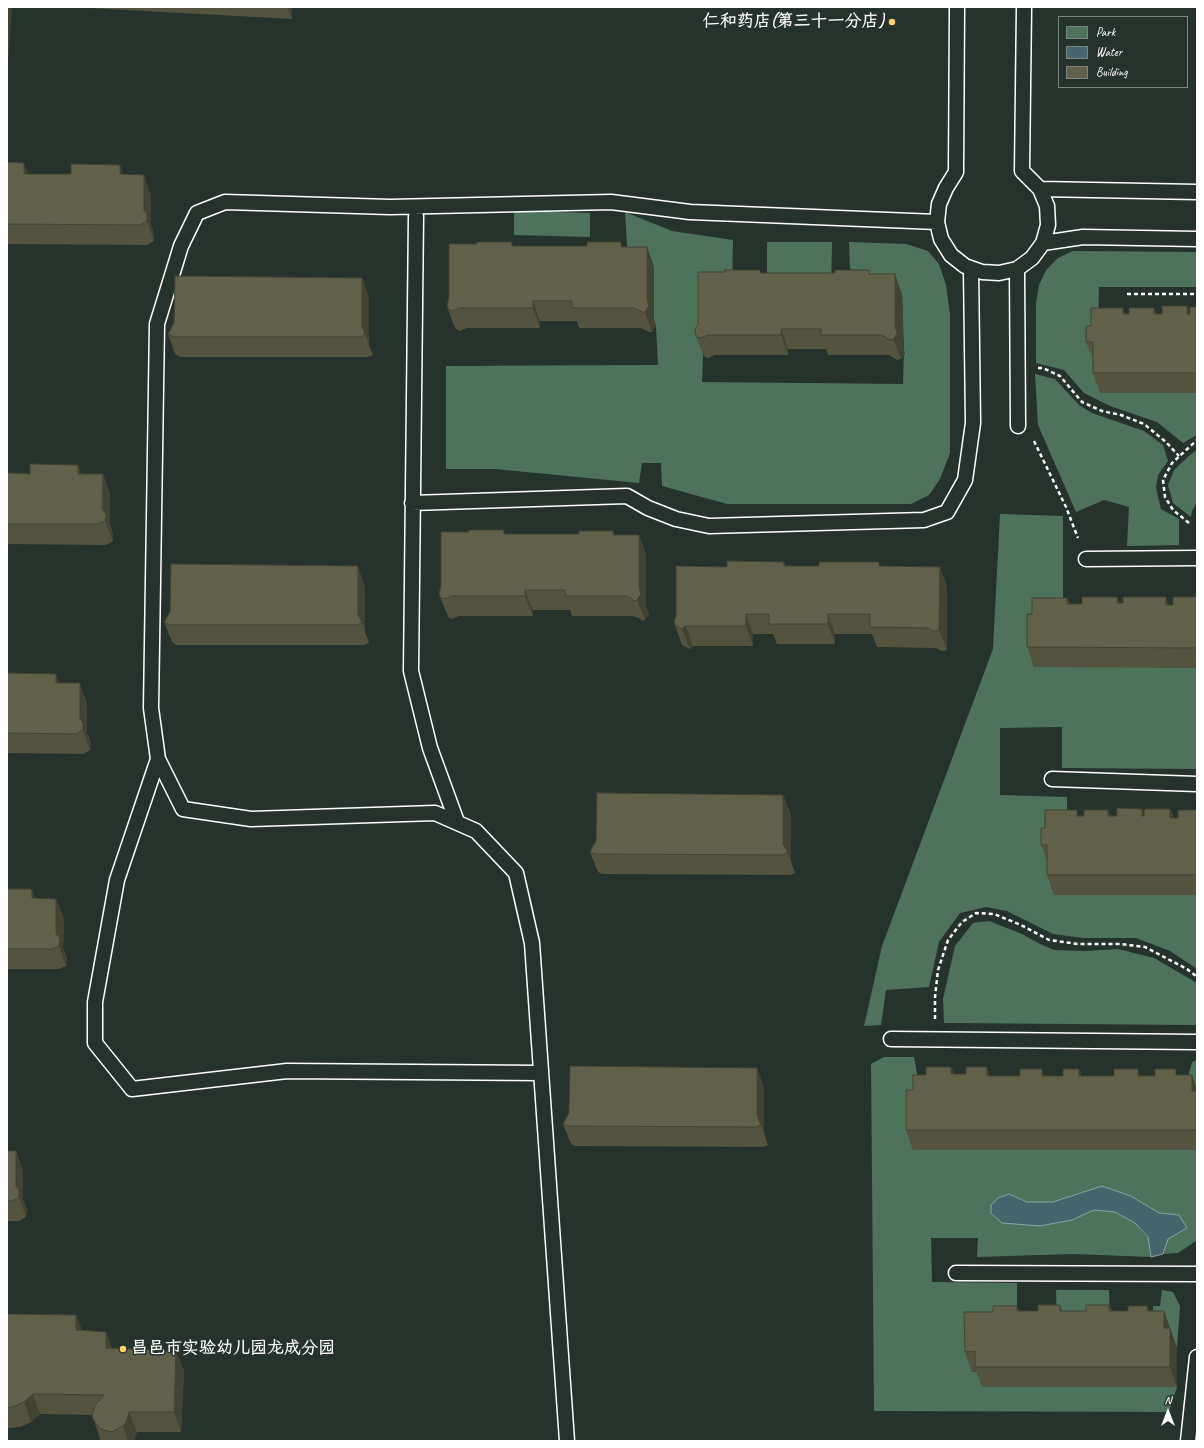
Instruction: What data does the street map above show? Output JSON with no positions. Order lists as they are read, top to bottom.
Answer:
{
  "places": ["仁和药店(第三十一分店)", "昌邑市实验幼儿园龙成分园"],
  "legend": ["Park", "Water", "Building"],
  "north": "top"
}
